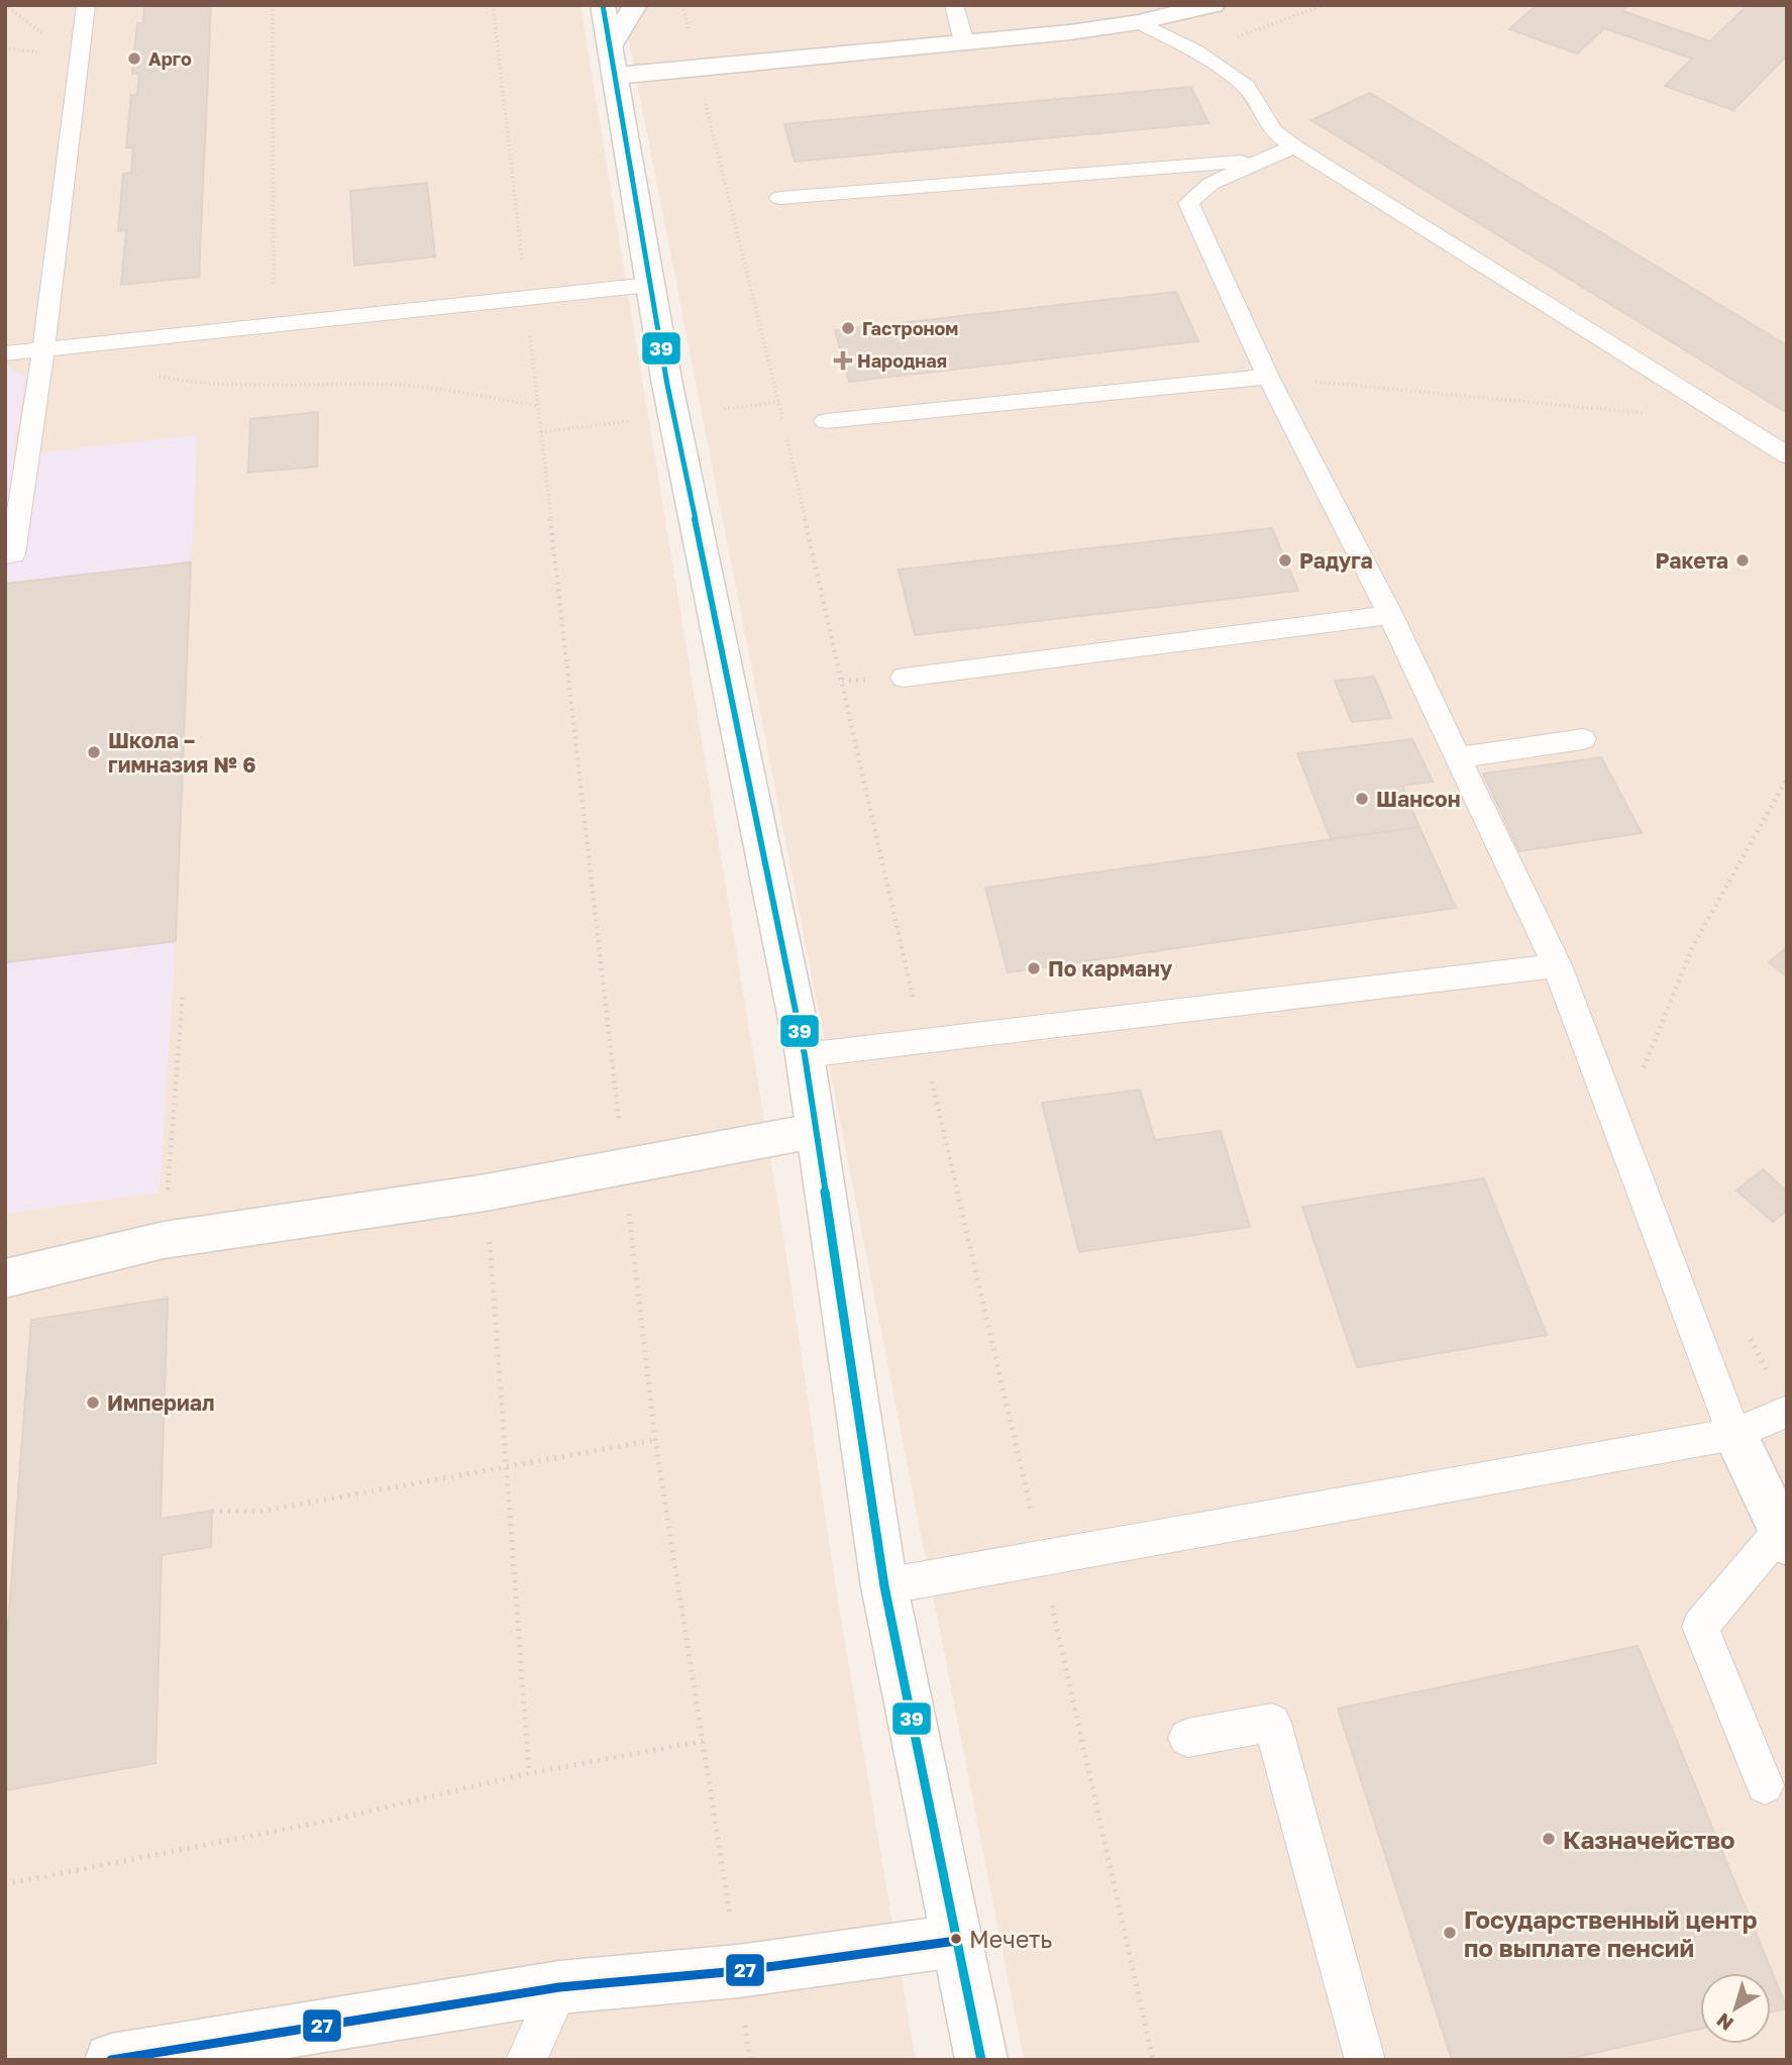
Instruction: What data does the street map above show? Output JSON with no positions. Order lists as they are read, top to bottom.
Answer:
{
  "places": {
    "other": [
      "Арго",
      "Гастроном",
      "Радуга",
      "Ракета",
      "Школа – гимназия № 6",
      "Шансон",
      "По карману",
      "Империал",
      "Казначейство",
      "Государственный центр по выплате пенсий",
      "Мечеть"
    ],
    "health": ["Народная"]
  },
  "lines": ["transit line 39", "transit line 27"],
  "north": "bottom left"
}
